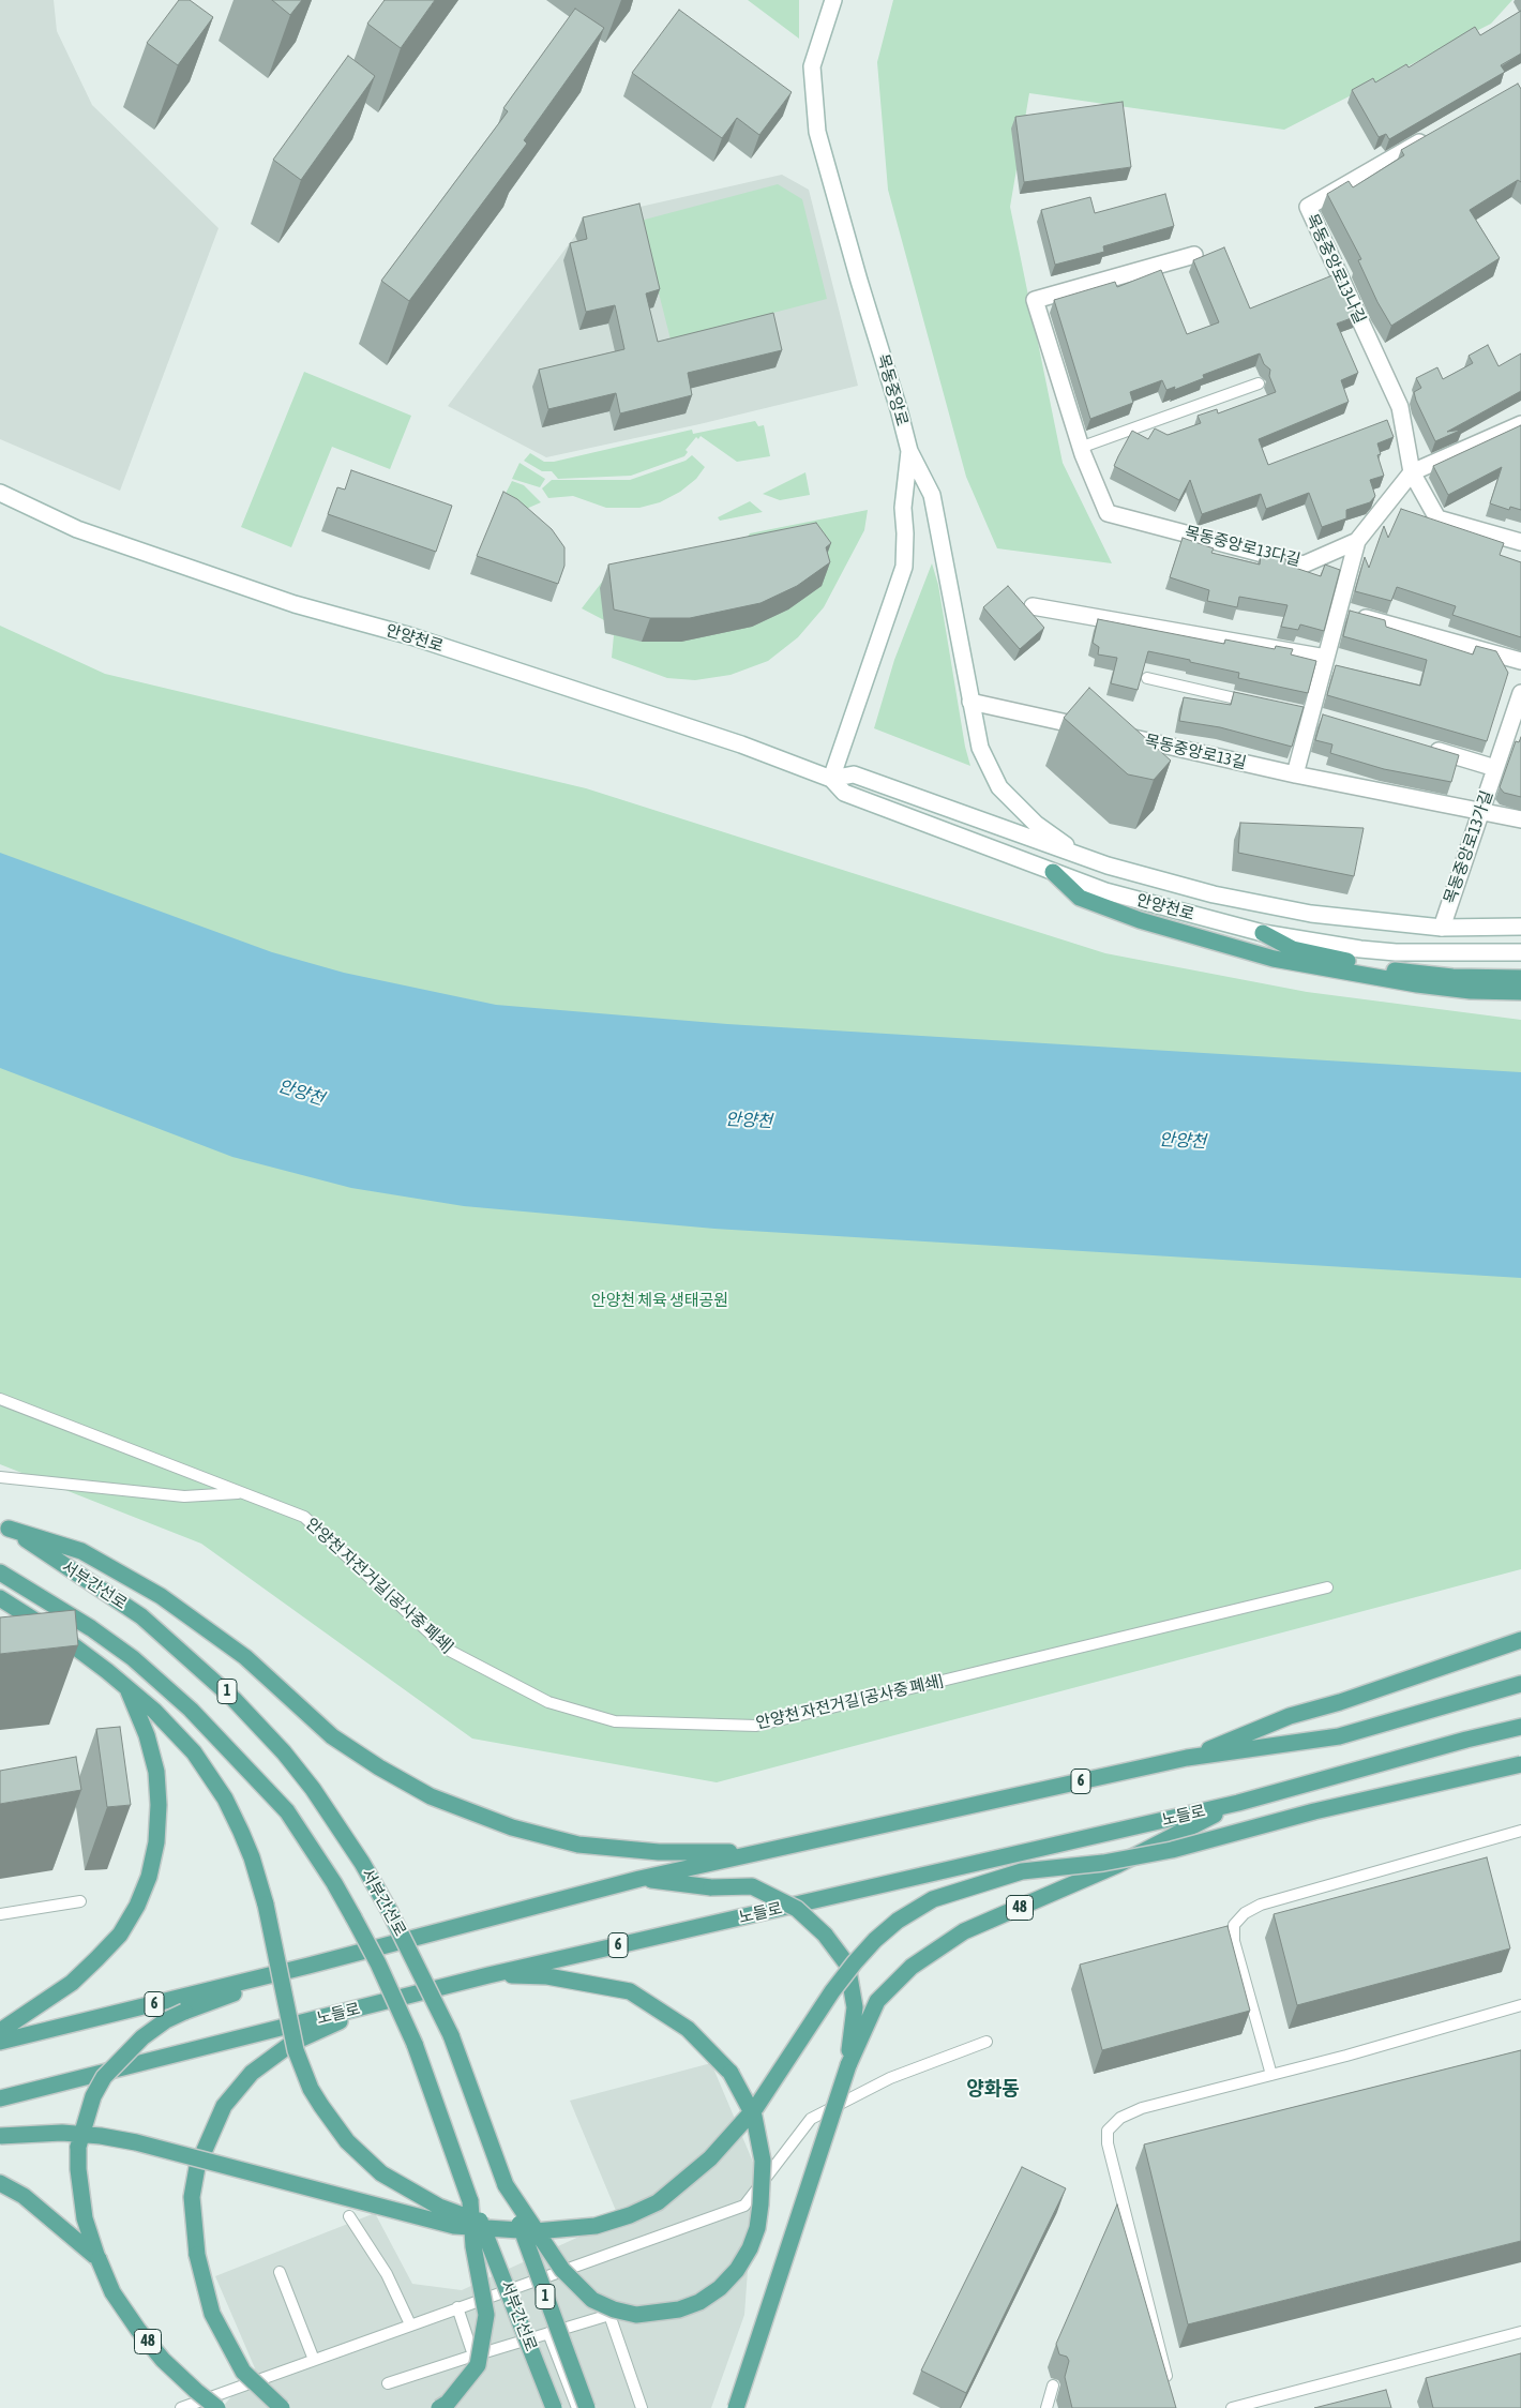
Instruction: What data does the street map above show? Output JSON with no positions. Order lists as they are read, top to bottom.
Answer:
{
  "streets": {
    "main road": [
      "목동중앙로13나길",
      "목동중앙로",
      "목동중앙로13다길",
      "안양천로",
      "목동중앙로13길",
      "목동중앙로13가길",
      "서부간선로",
      "1",
      "6",
      "노들로",
      "48"
    ],
    "lane": ["안양천 자전거길 [공사중 폐쇄]"]
  },
  "crossings": [
    ["목동중앙로13나길", "목동중앙로13다길"],
    ["목동중앙로", "안양천로"],
    ["안양천로", "목동중앙로13가길"],
    ["목동중앙로13길", "목동중앙로13가길"],
    ["6", "48"],
    ["노들로", "48"]
  ],
  "districts": ["양화동"],
  "water": ["안양천"],
  "parks": ["안양천 체육 생태공원"]
}
